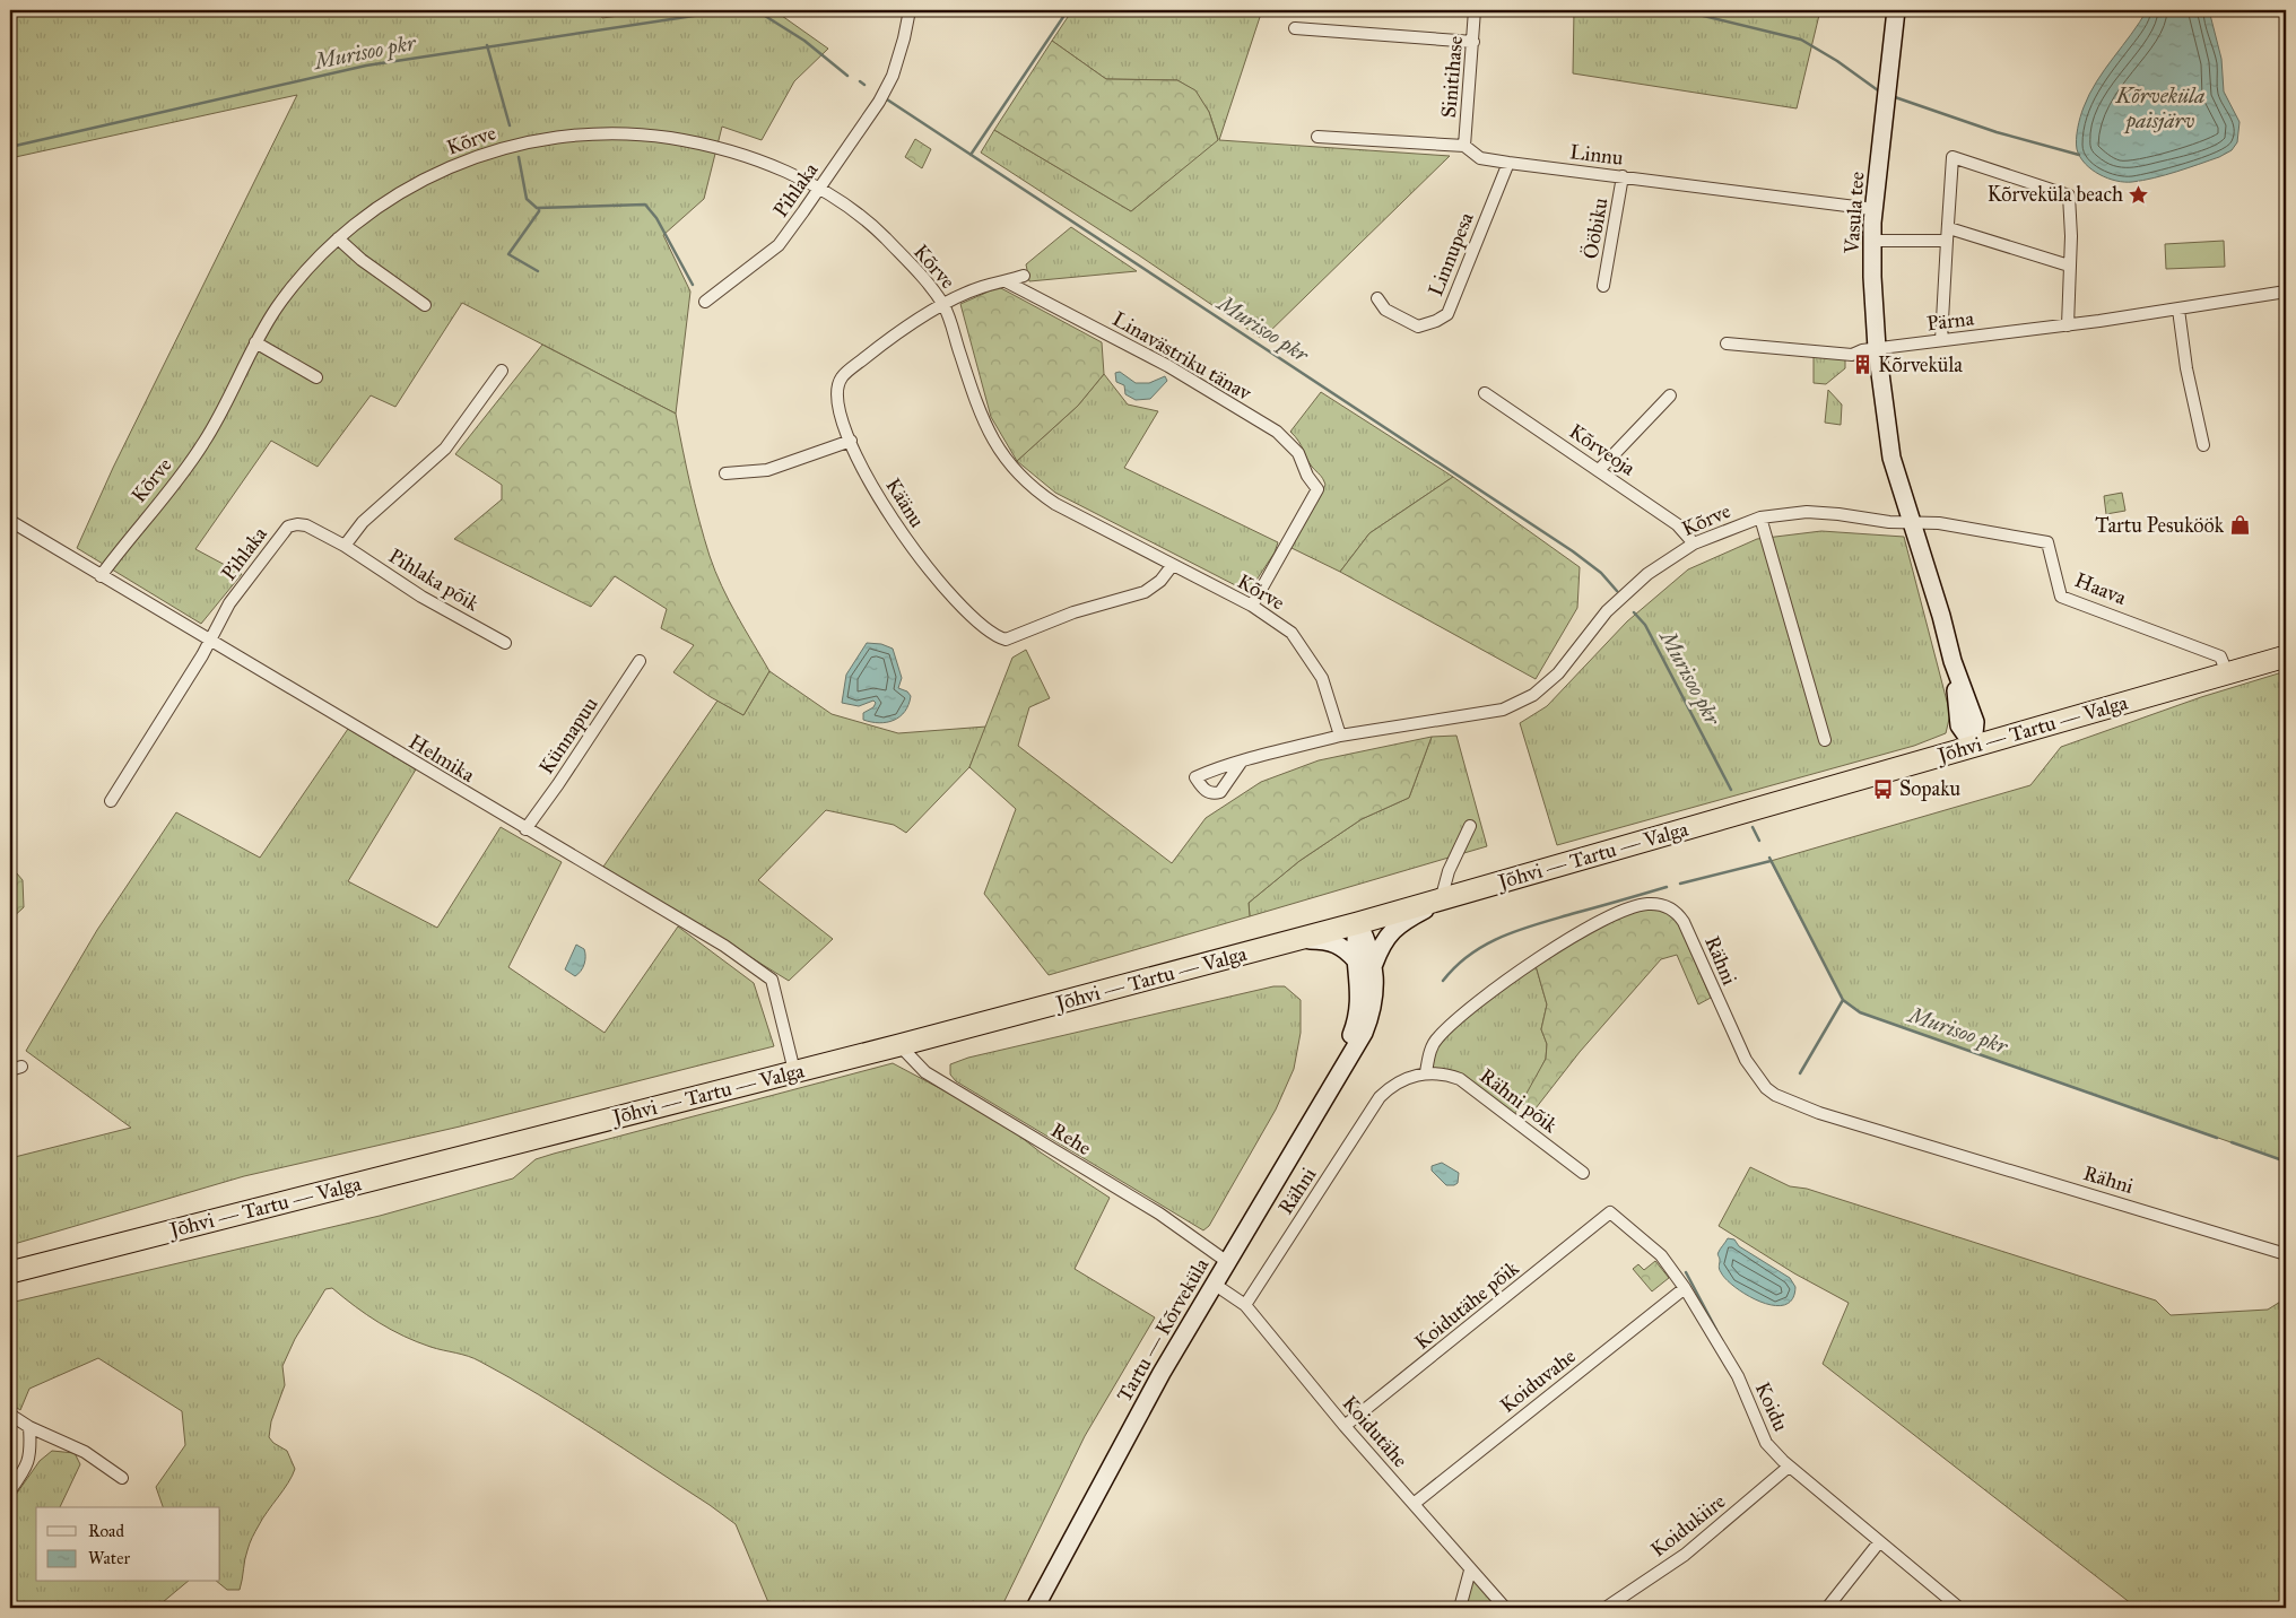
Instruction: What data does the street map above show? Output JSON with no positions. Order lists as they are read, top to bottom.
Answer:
{
  "streets": {
    "highway": ["Jõhvi — Tartu — Valga"],
    "main road": ["Vasula tee", "Tartu — Kõrveküla"],
    "street": [
      "Sinitihase",
      "Kõrve",
      "Linnu",
      "Pihlaka",
      "Ööbiku",
      "Linnupesa",
      "Pärna",
      "Linavästriku tänav",
      "Kõrveoja",
      "Käänu",
      "Pihlaka põik",
      "Haava",
      "Künnapuu",
      "Helmika",
      "Rähni",
      "Rähni põik",
      "Rehe",
      "Koidutähe põik",
      "Koiduvahe",
      "Koidu",
      "Koidutähe",
      "Koidukiire"
    ]
  },
  "crossings": [
    ["Sinitihase", "Linnu"],
    ["Kõrve", "Pihlaka"],
    ["Kõrve", "Vasula tee"],
    ["Kõrve", "Linavästriku tänav"],
    ["Kõrve", "Kõrveoja"],
    ["Kõrve", "Käänu"],
    ["Kõrve", "Haava"],
    ["Kõrve", "Helmika"],
    ["Linnu", "Vasula tee"],
    ["Linnu", "Ööbiku"],
    ["Linnu", "Linnupesa"],
    ["Pihlaka", "Pihlaka põik"],
    ["Pihlaka", "Helmika"],
    ["Vasula tee", "Pärna"],
    ["Vasula tee", "Haava"],
    ["Vasula tee", "Jõhvi — Tartu — Valga"],
    ["Linavästriku tänav", "Käänu"],
    ["Haava", "Jõhvi — Tartu — Valga"],
    ["Jõhvi — Tartu — Valga", "Helmika"],
    ["Jõhvi — Tartu — Valga", "Rehe"],
    ["Jõhvi — Tartu — Valga", "Tartu — Kõrveküla"],
    ["Künnapuu", "Helmika"],
    ["Rähni", "Rähni põik"],
    ["Rähni", "Koidutähe"],
    ["Rehe", "Tartu — Kõrveküla"],
    ["Koidutähe põik", "Koidu"],
    ["Koidutähe põik", "Koidutähe"],
    ["Tartu — Kõrveküla", "Koidutähe"],
    ["Koiduvahe", "Koidu"],
    ["Koiduvahe", "Koidutähe"],
    ["Koidu", "Koidukiire"]
  ],
  "water": ["Murisoo pkr", "Kõrveküla paisjärv"],
  "places": {
    "place": ["Kõrveküla beach"],
    "building": ["Kõrveküla"],
    "shop": ["Tartu Pesuköök"],
    "bus stop": ["Sopaku"]
  },
  "legend": ["Road", "Water"]
}
